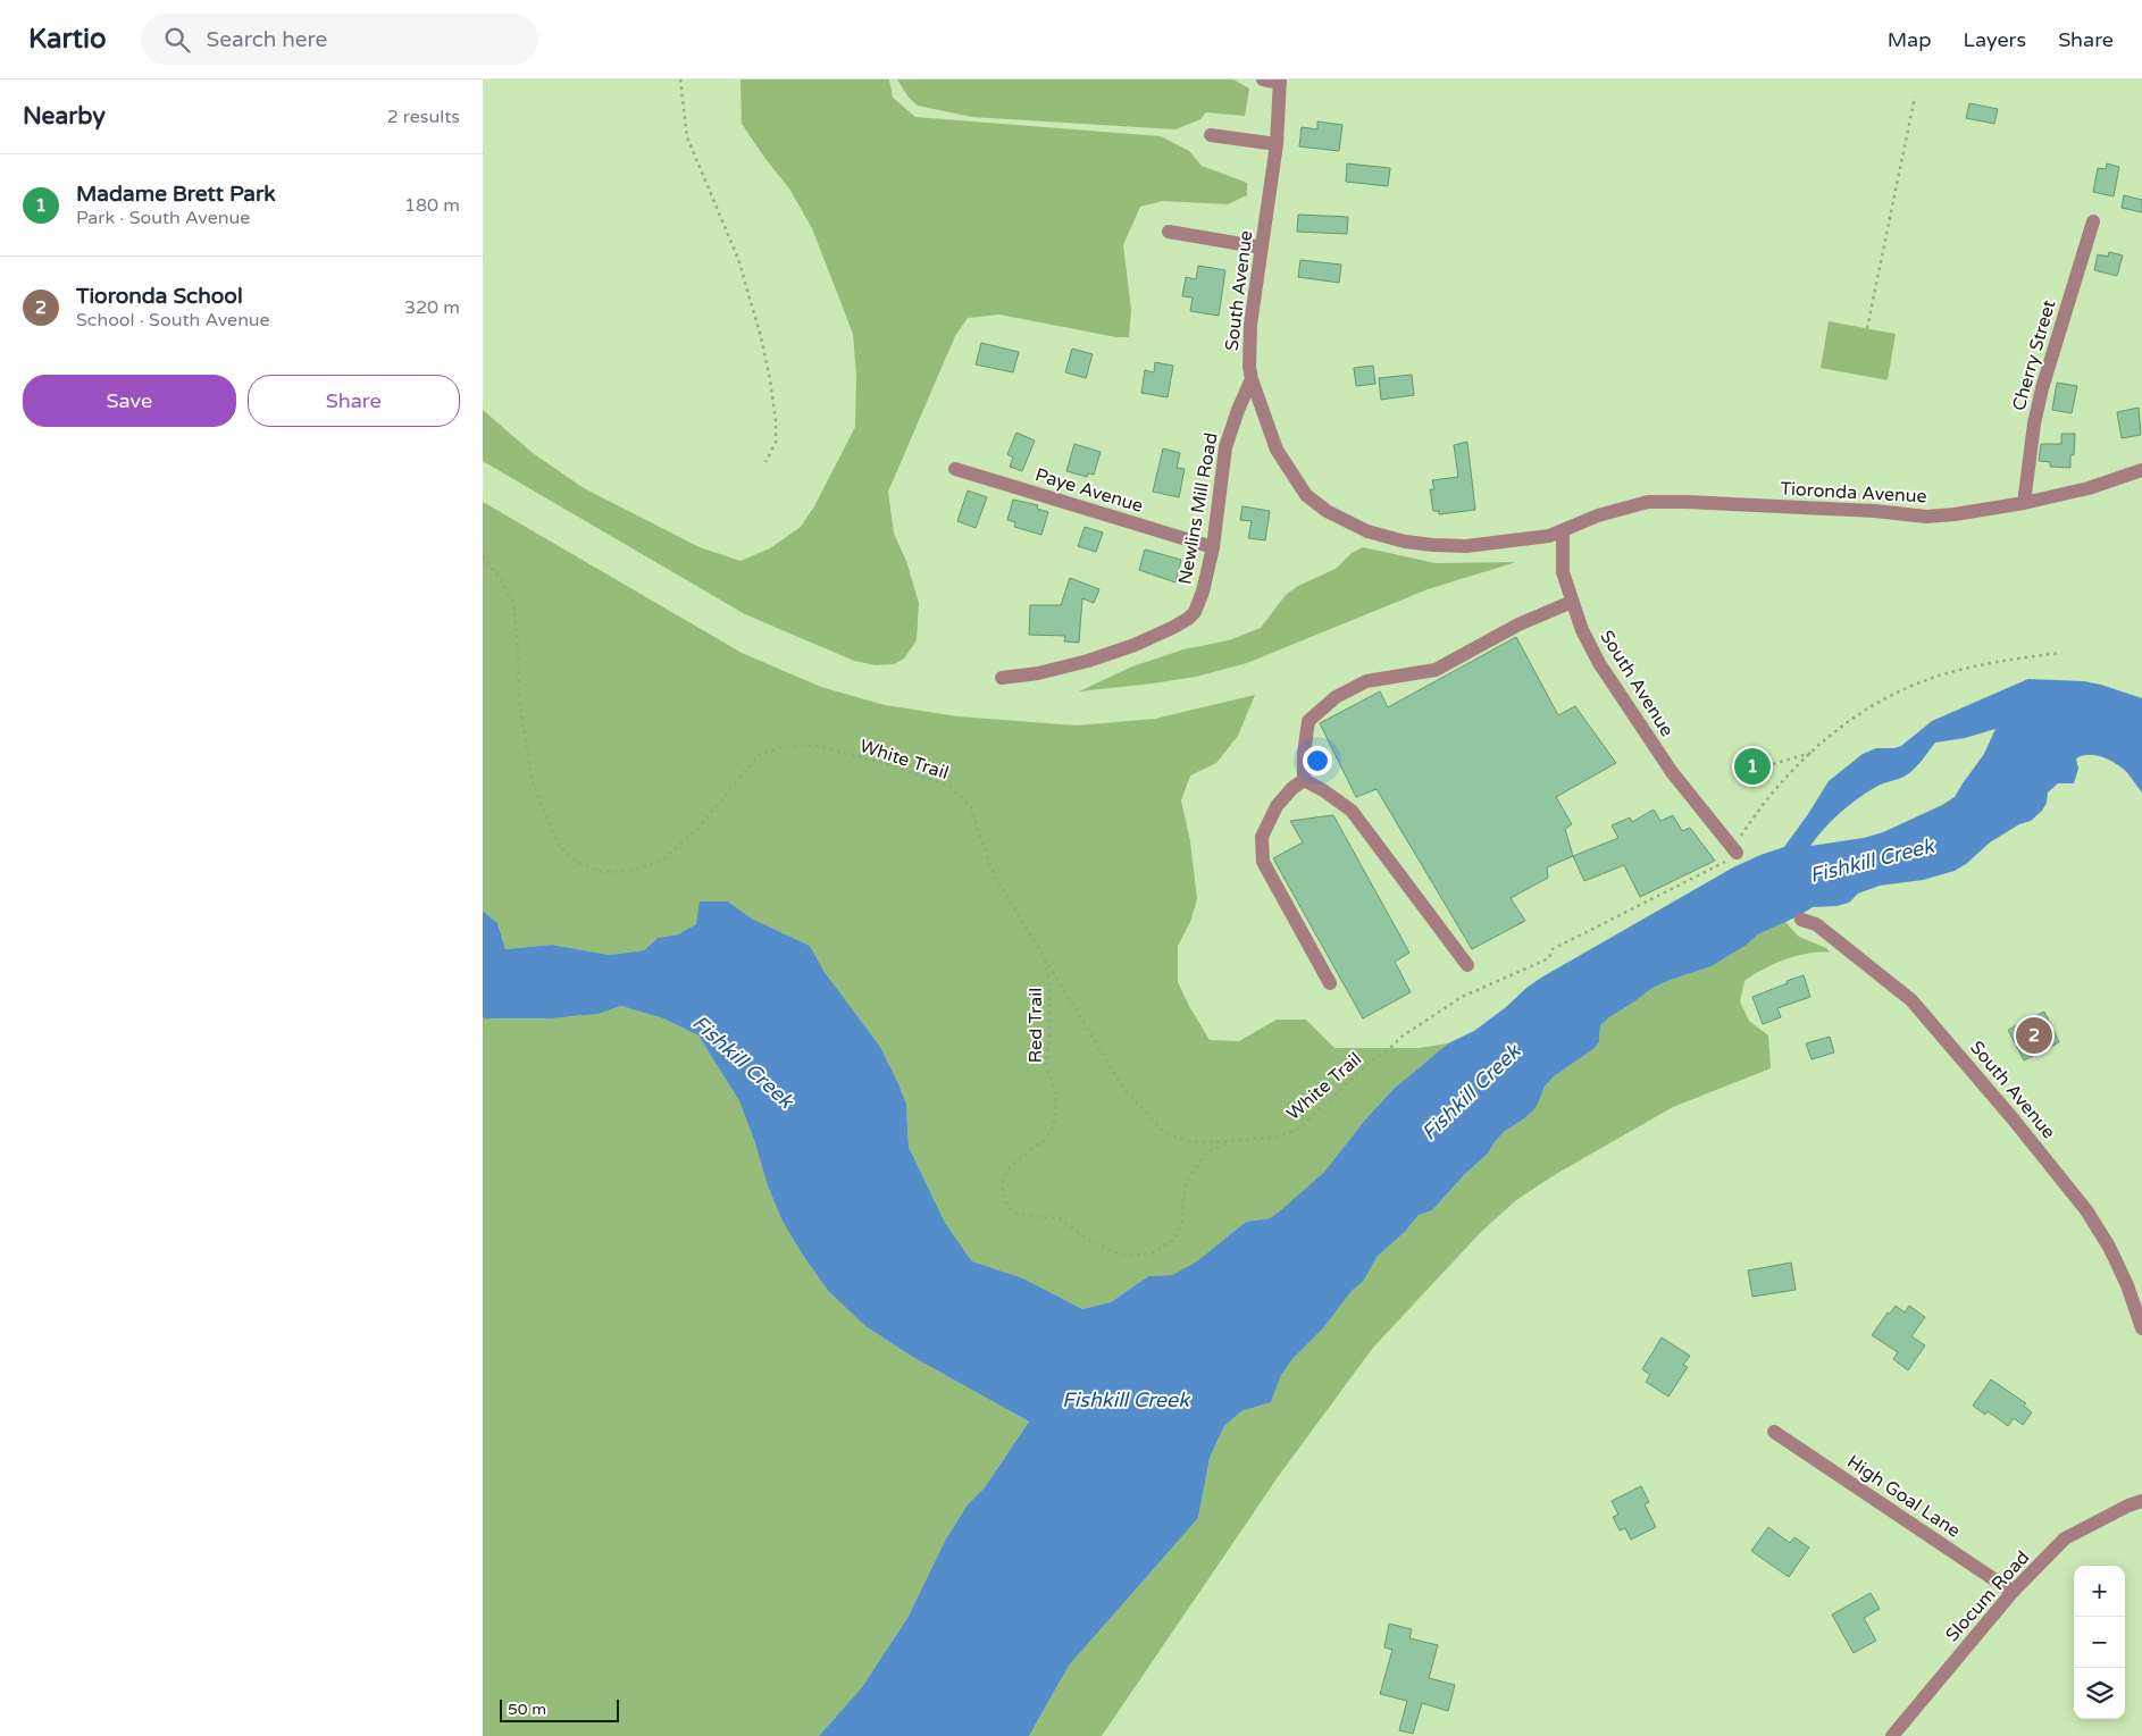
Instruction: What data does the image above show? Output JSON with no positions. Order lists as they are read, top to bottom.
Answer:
{
  "streets": {
    "street": [
      "South Avenue",
      "Cherry Street",
      "Paye Avenue",
      "Tioronda Avenue",
      "Newlins Mill Road",
      "High Goal Lane",
      "Slocum Road"
    ],
    "path": ["White Trail", "Red Trail"]
  },
  "crossings": [
    ["South Avenue", "Tioronda Avenue"],
    ["South Avenue", "Newlins Mill Road"],
    ["South Avenue", "White Trail"],
    ["Cherry Street", "Tioronda Avenue"],
    ["Paye Avenue", "Newlins Mill Road"],
    ["White Trail", "Red Trail"],
    ["High Goal Lane", "Slocum Road"]
  ],
  "water": ["Fishkill Creek"],
  "scale_bar": "50 m",
  "page": {
    "header": "Kartio",
    "search": "Search here",
    "nav": ["Map", "Layers", "Share"],
    "heading": ["Nearby", "2 results"],
    "list": [
      {
        "mark": "1",
        "name": "Madame Brett Park",
        "note": "Park · South Avenue",
        "value": "180 m"
      },
      {
        "mark": "2",
        "name": "Tioronda School",
        "note": "School · South Avenue",
        "value": "320 m"
      }
    ],
    "buttons": ["Save", "Share"],
    "pins": ["1", "2"],
    "map_buttons": ["+", "−"],
    "scale": "50 m"
  }
}
